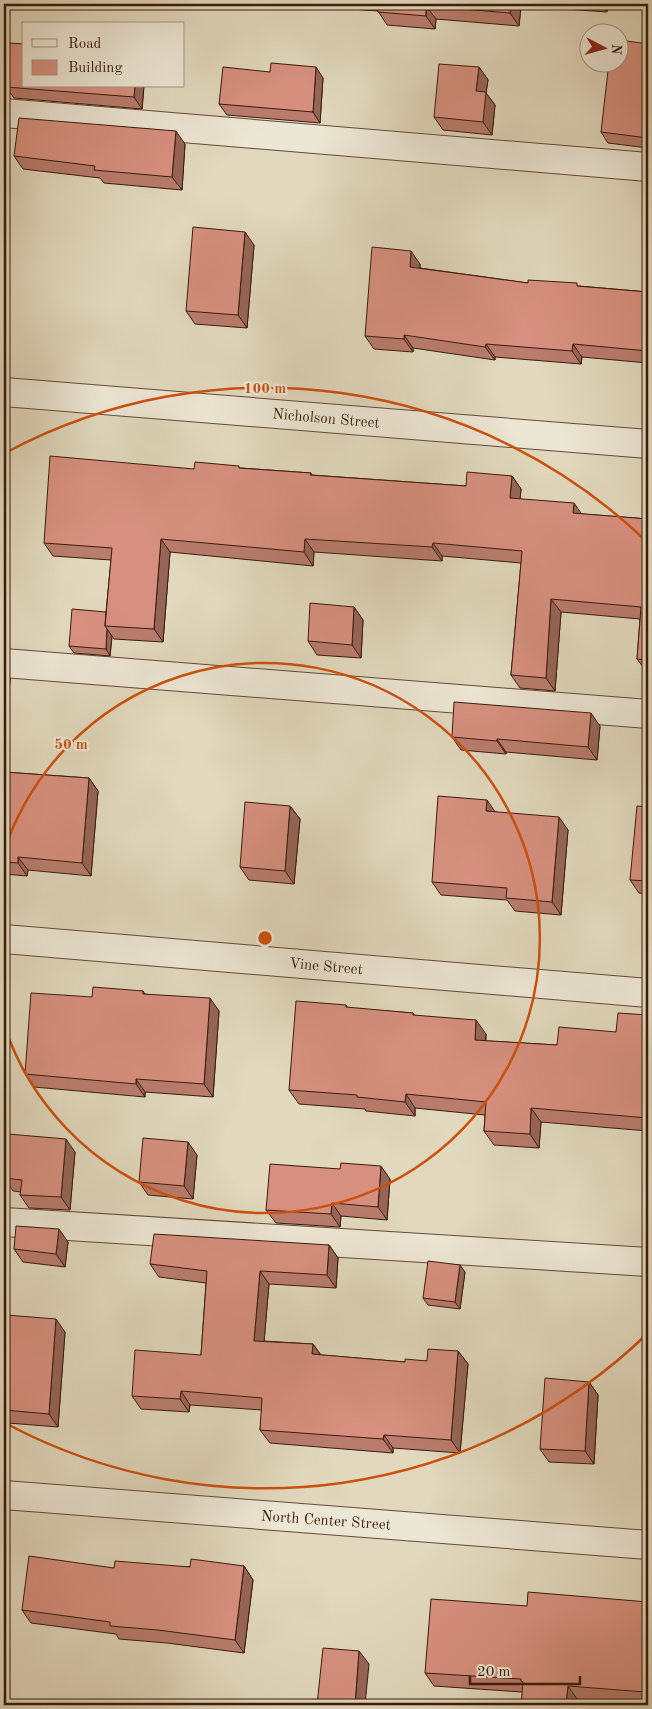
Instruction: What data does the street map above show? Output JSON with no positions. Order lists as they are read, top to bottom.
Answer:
{
  "streets": {
    "street": ["Nicholson Street", "Vine Street", "North Center Street"]
  },
  "legend": ["Road", "Building"],
  "scale_bar": "20 m",
  "north": "right",
  "rings": ["100 m", "50 m"]
}
